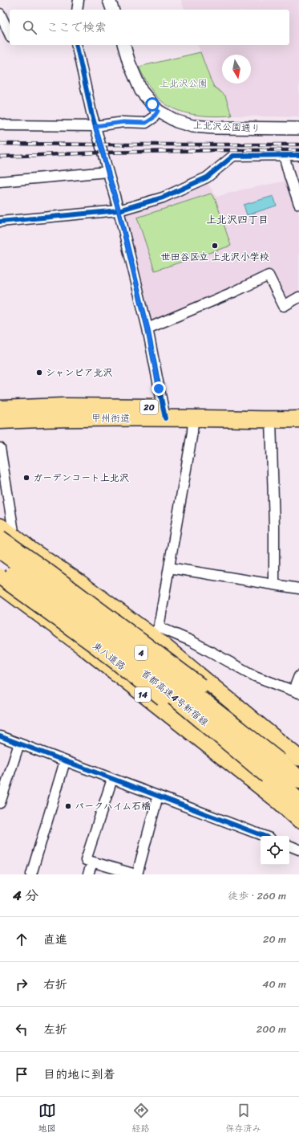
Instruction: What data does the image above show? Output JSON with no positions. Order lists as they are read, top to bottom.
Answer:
{
  "streets": {
    "highway": [
      "20",
      "甲州街道",
      "4",
      "首都高速4号新宿線"
    ],
    "main road": ["東八道路", "14"],
    "street": ["上北沢公園通り"]
  },
  "crossings": [
    ["東八道路", "14"]
  ],
  "districts": ["上北沢四丁目"],
  "parks": ["上北沢公園"],
  "places": [
    "世田谷区立 上北沢小学校",
    "シャンピア北沢",
    "ガーデンコート上北沢",
    "パークハイム石橋"
  ],
  "north": "bottom",
  "page": {
    "search": "ここで検索",
    "heading": ["4 分", "徒歩 · 260 m"],
    "list": [
      ["直進", "20 m"],
      ["右折", "40 m"],
      ["左折", "200 m"],
      "目的地に到着"
    ],
    "nav": ["地図", "経路", "保存済み"]
  }
}
